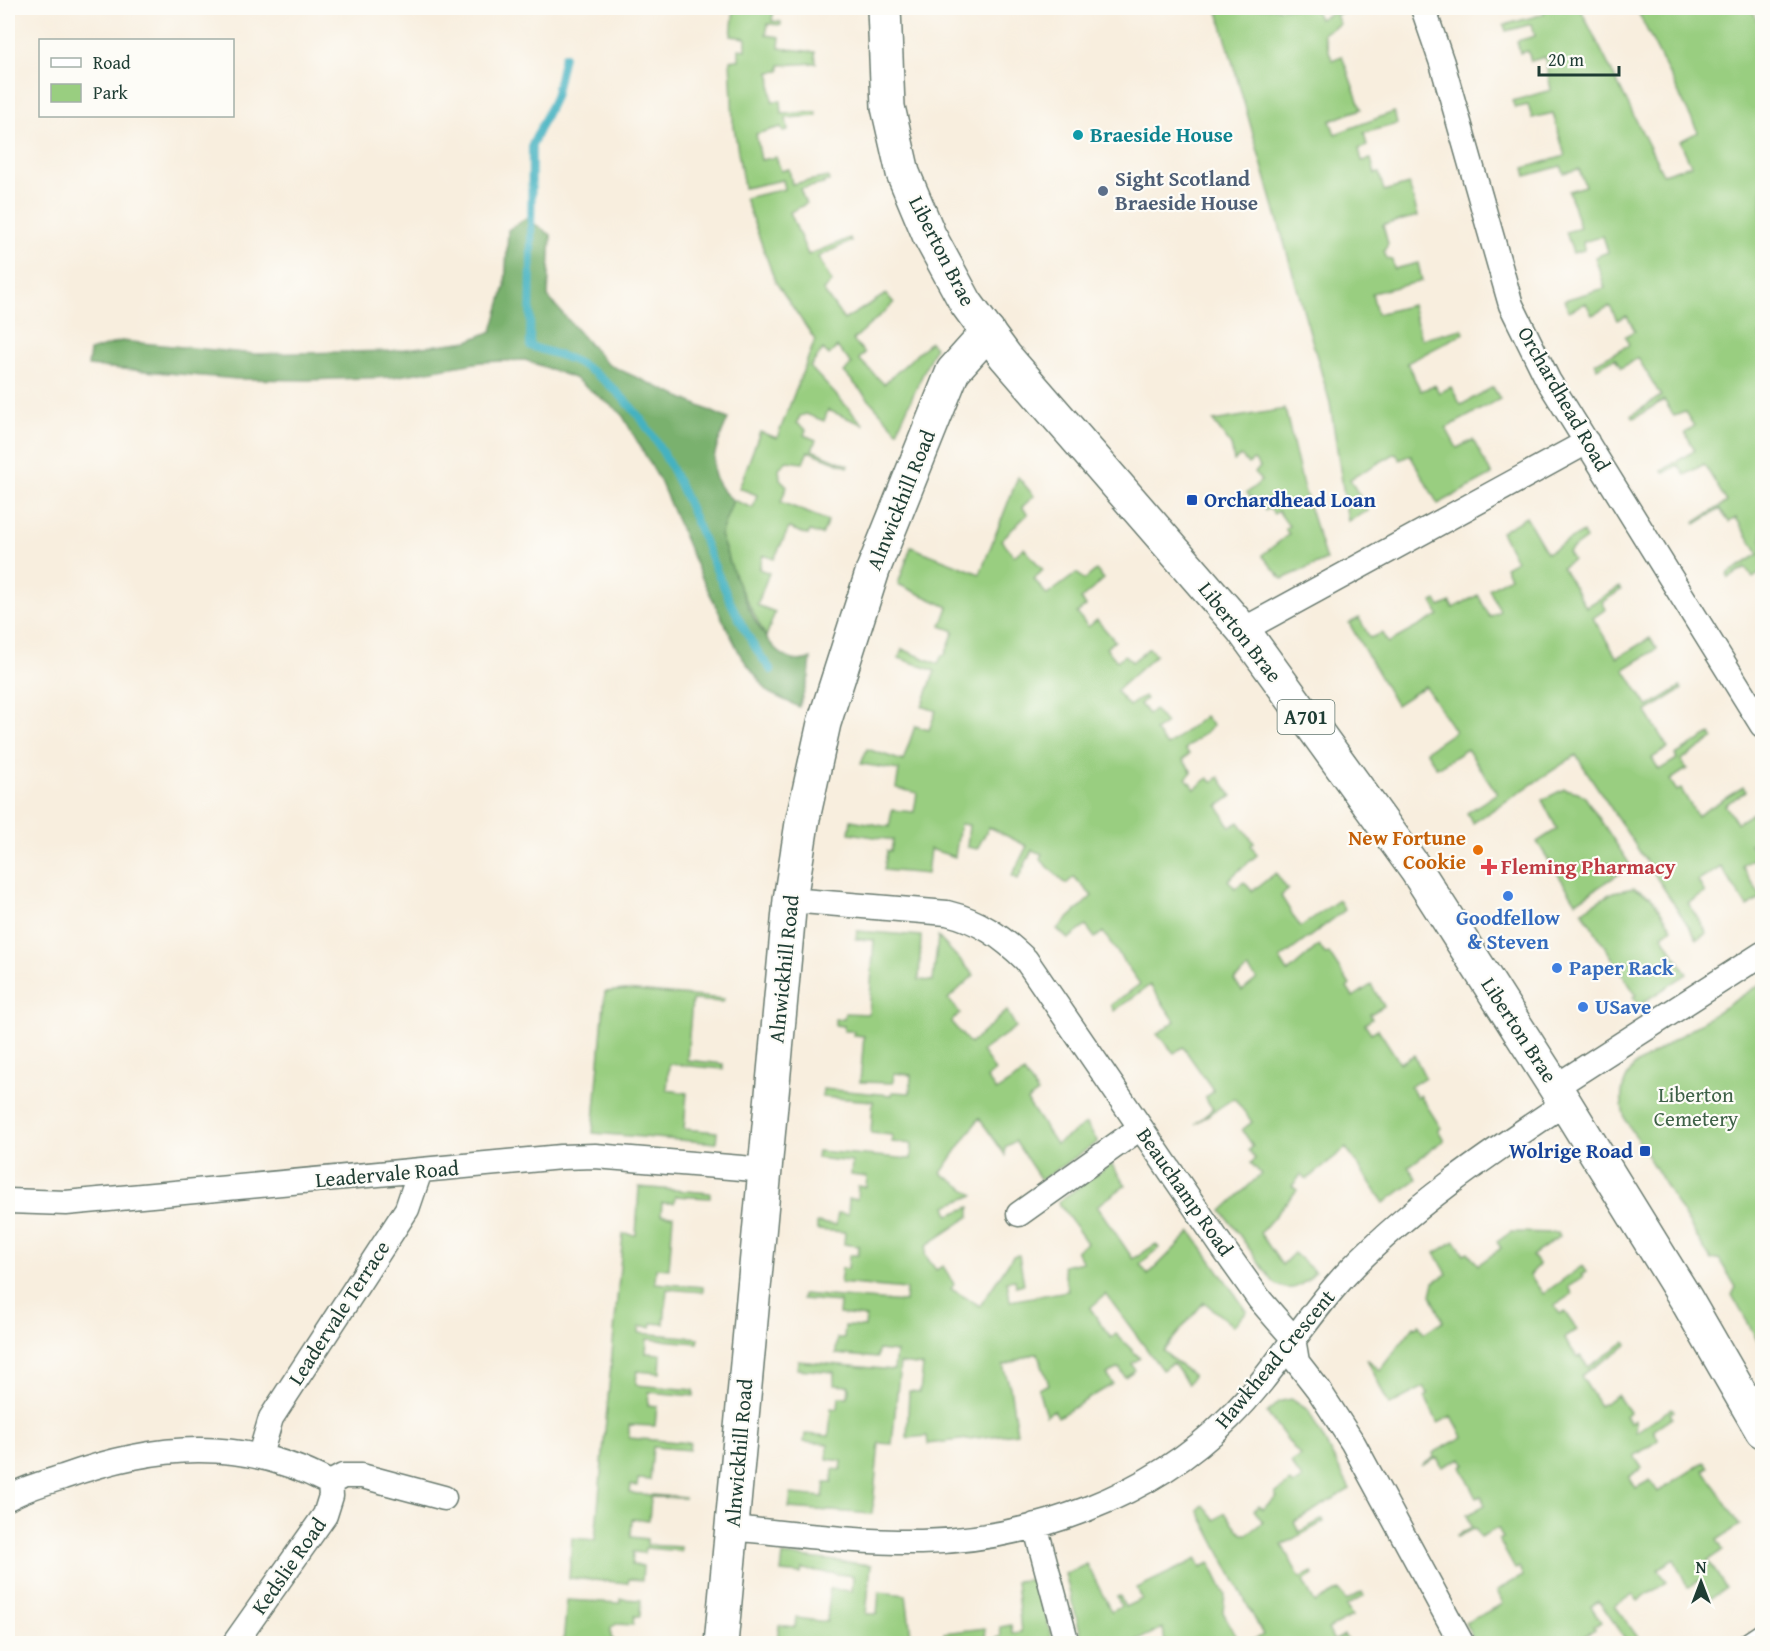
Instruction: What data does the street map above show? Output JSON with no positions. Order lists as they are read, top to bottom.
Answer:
{
  "streets": {
    "main road": ["Liberton Brae", "Alnwickhill Road", "A701"],
    "street": [
      "Orchardhead Road",
      "Leadervale Road",
      "Beauchamp Road",
      "Leadervale Terrace",
      "Hawkhead Crescent",
      "Kedslie Road"
    ]
  },
  "crossings": [
    ["Liberton Brae", "Alnwickhill Road"],
    ["Liberton Brae", "Hawkhead Crescent"],
    ["Alnwickhill Road", "Leadervale Road"],
    ["Alnwickhill Road", "Beauchamp Road"],
    ["Alnwickhill Road", "Hawkhead Crescent"],
    ["Leadervale Road", "Leadervale Terrace"],
    ["Beauchamp Road", "Hawkhead Crescent"]
  ],
  "parks": ["Liberton Cemetery"],
  "places": {
    "other": [
      "Braeside House",
      "Sight Scotland Braeside House",
      "New Fortune Cookie",
      "Goodfellow & Steven",
      "Paper Rack",
      "USave"
    ],
    "transit": ["Orchardhead Loan", "Wolrige Road"],
    "health": ["Fleming Pharmacy"]
  },
  "legend": ["Road", "Park"],
  "scale_bar": "20 m",
  "north": "top"
}
